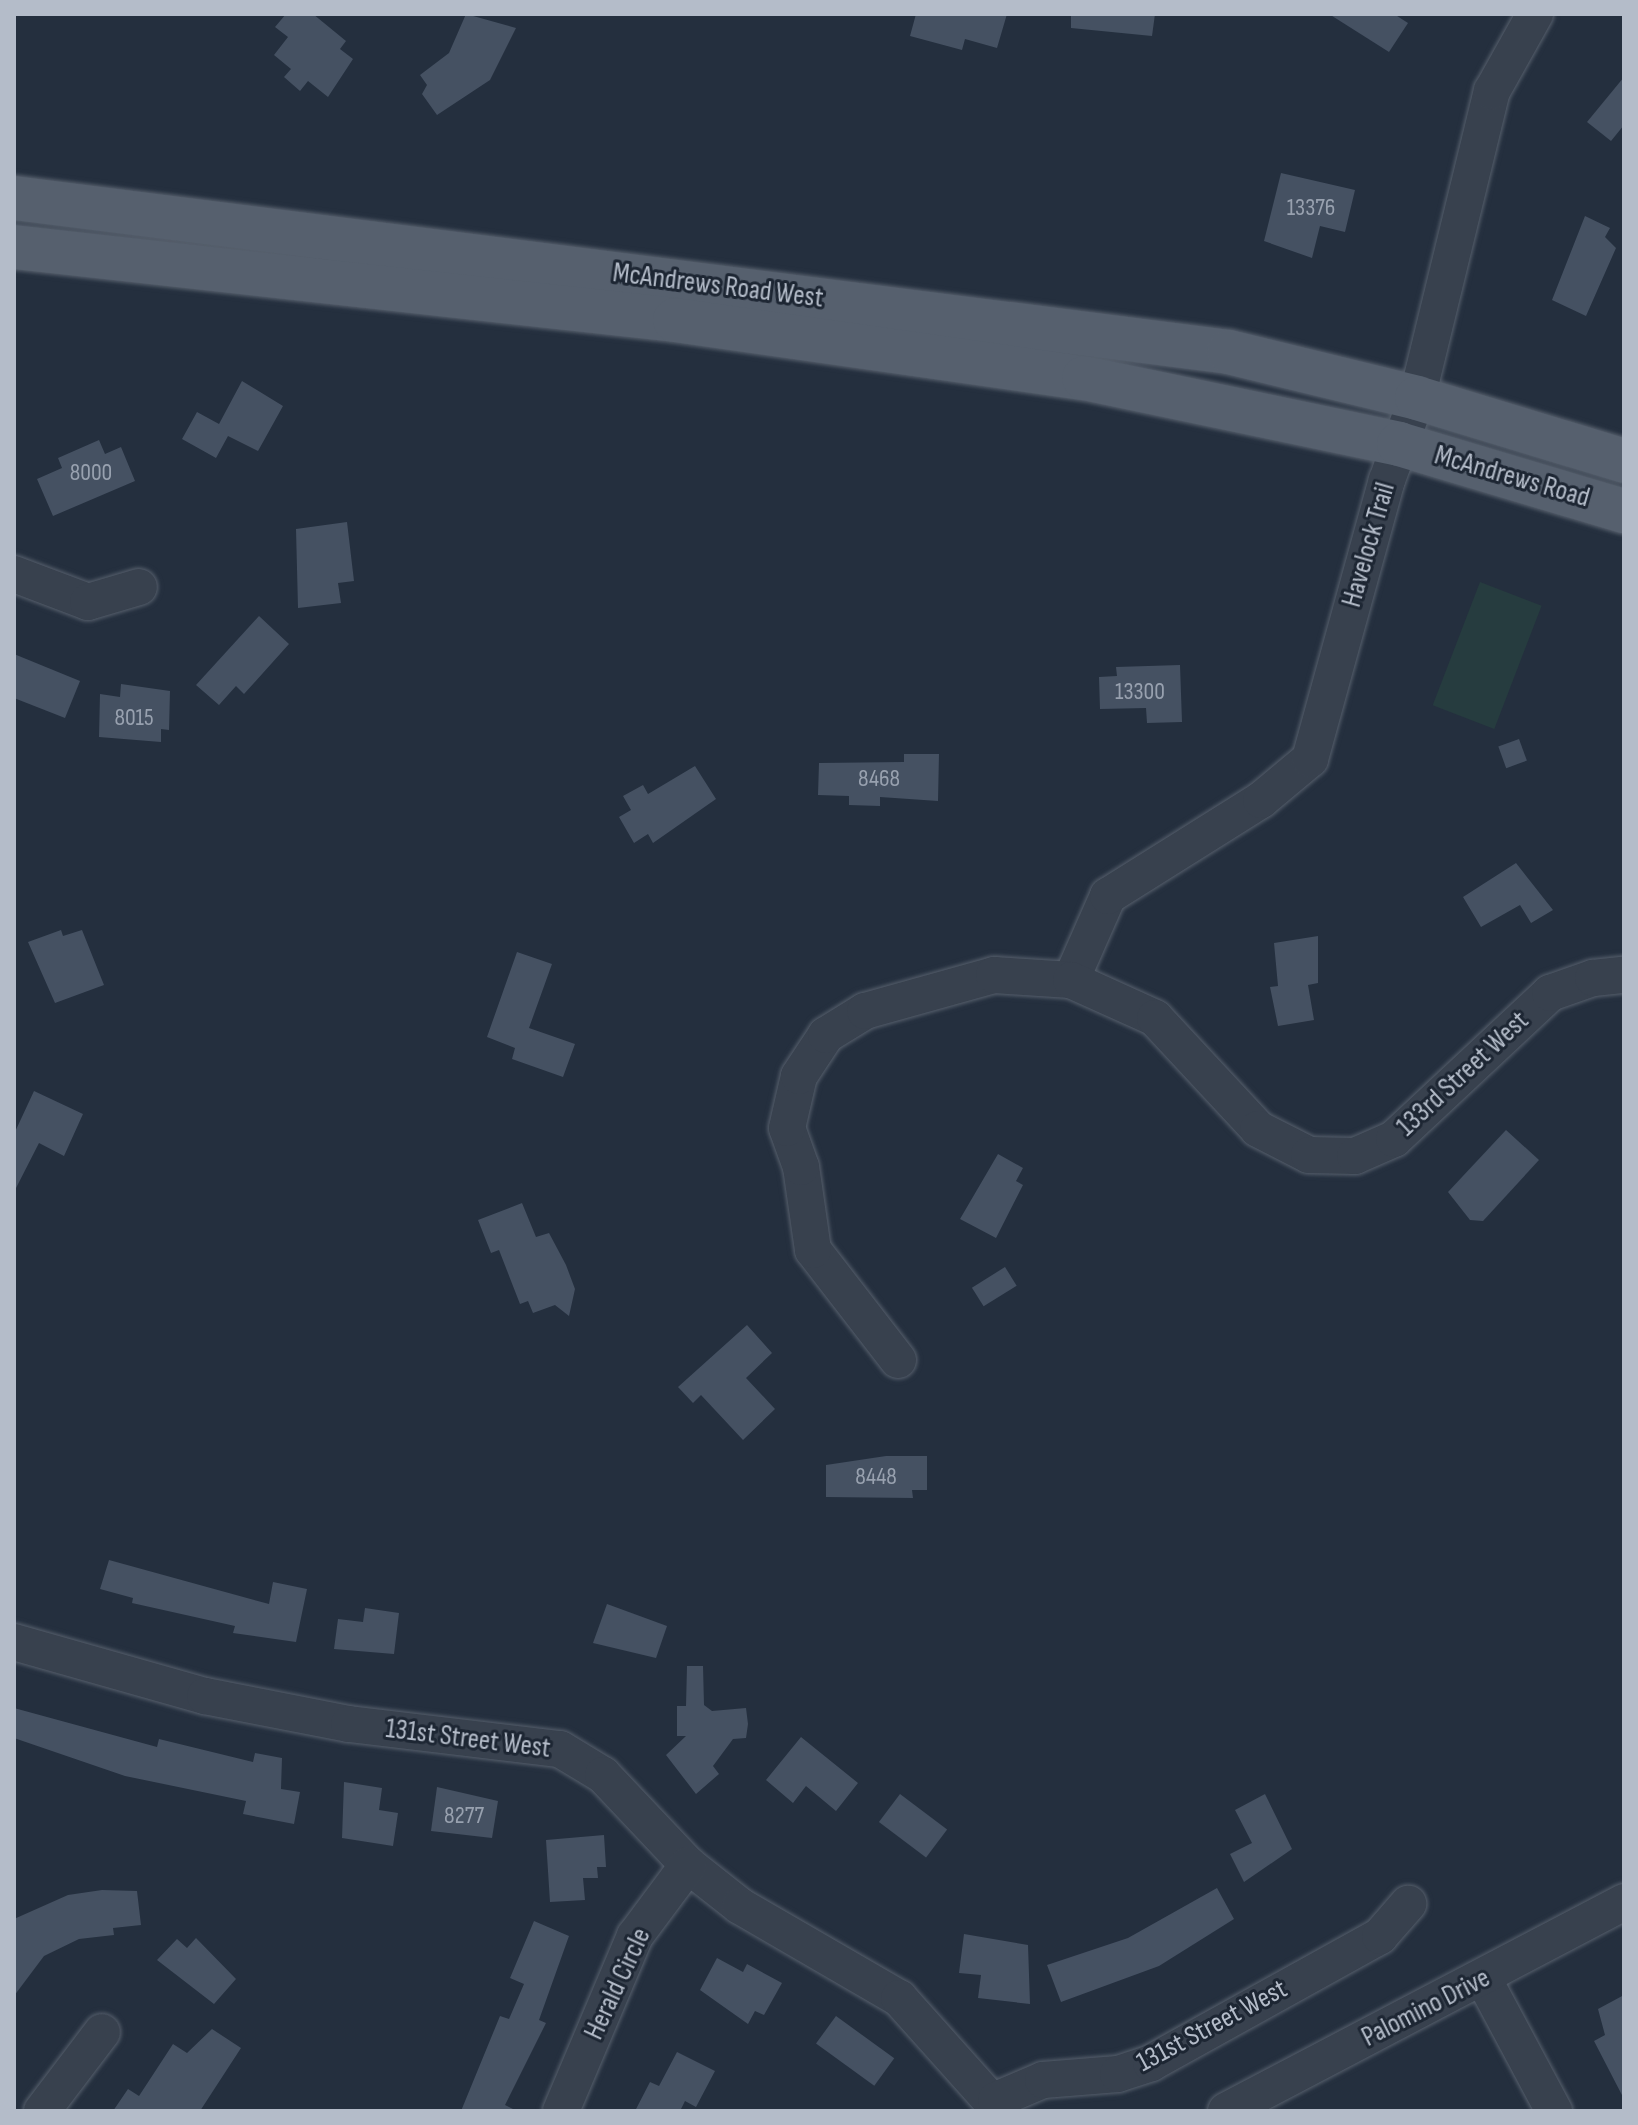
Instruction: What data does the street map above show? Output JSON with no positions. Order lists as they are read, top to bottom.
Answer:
{
  "streets": {
    "main road": ["McAndrews Road West", "McAndrews Road"],
    "street": [
      "Havelock Trail",
      "133rd Street West",
      "131st Street West",
      "Herald Circle",
      "Palomino Drive"
    ]
  },
  "crossings": [
    ["McAndrews Road West", "McAndrews Road"],
    ["McAndrews Road West", "Havelock Trail"],
    ["McAndrews Road", "Havelock Trail"],
    ["Havelock Trail", "133rd Street West"],
    ["131st Street West", "Herald Circle"]
  ],
  "house_numbers": [
    "13376",
    "8000",
    "13300",
    "8015",
    "8468",
    "8448",
    "8277"
  ]
}
